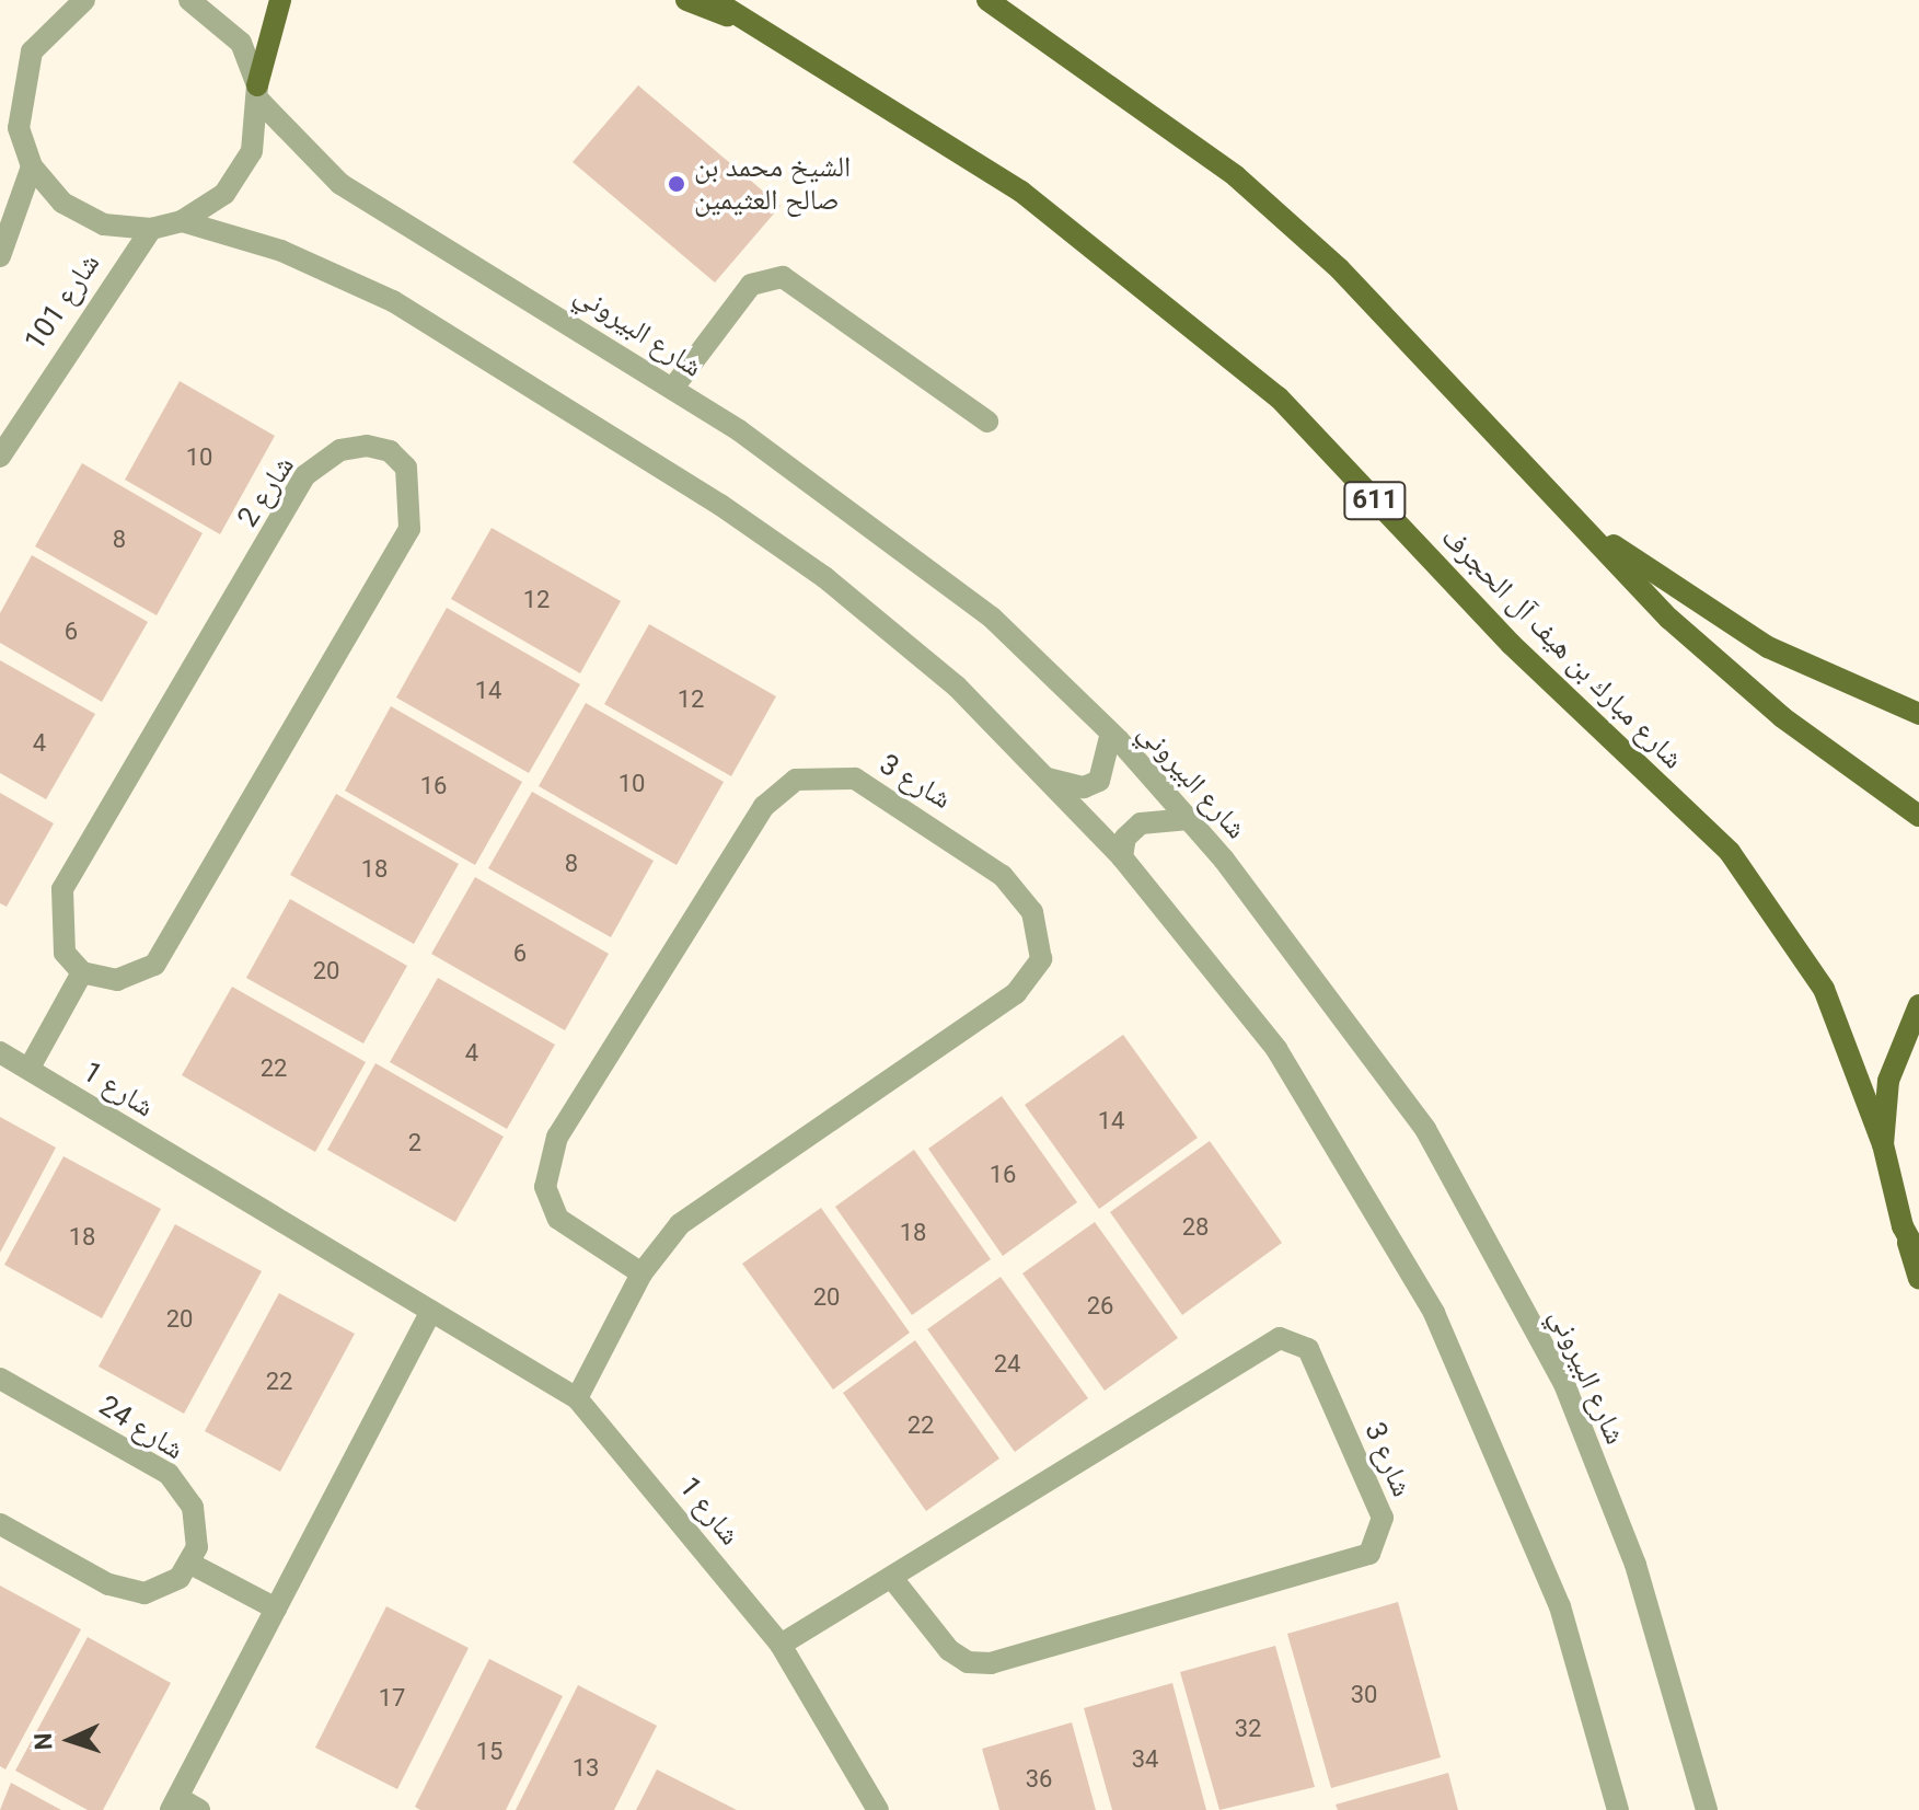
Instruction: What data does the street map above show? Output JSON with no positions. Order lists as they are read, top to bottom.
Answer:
{
  "streets": {
    "main road": ["611", "شارع مبارك بن هيف آل الحجرف"],
    "street": [
      "شارع 101",
      "شارع البيروني",
      "شارع 2",
      "شارع 3",
      "شارع 1",
      "شارع 24"
    ]
  },
  "crossings": [
    ["611", "شارع مبارك بن هيف آل الحجرف"],
    ["شارع 3", "شارع 1"]
  ],
  "places": ["الشيخ محمد بن صالح العثيمين"],
  "house_numbers": [
    "10",
    "8",
    "12",
    "6",
    "14",
    "12",
    "4",
    "10",
    "16",
    "8",
    "18",
    "6",
    "20",
    "4",
    "22",
    "14",
    "2",
    "16",
    "28",
    "18",
    "18",
    "20",
    "26",
    "20",
    "24",
    "22",
    "22",
    "30",
    "17",
    "32",
    "15",
    "34",
    "13",
    "36"
  ],
  "north": "left"
}
